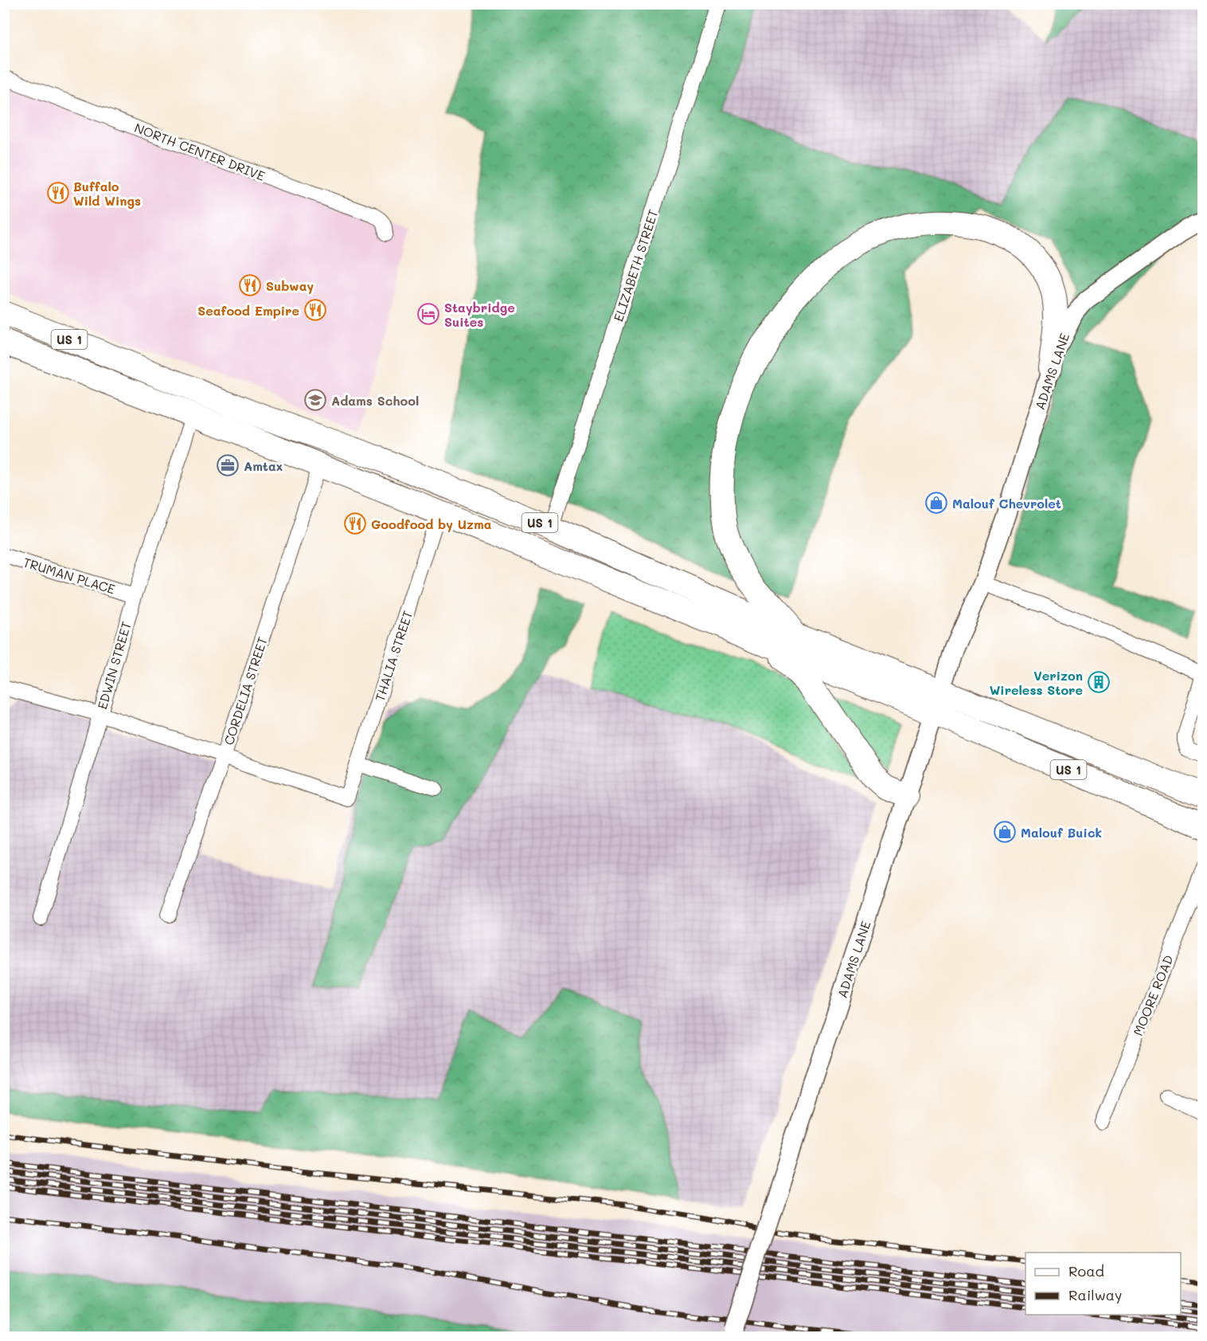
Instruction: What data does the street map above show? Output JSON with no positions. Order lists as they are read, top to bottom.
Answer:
{
  "streets": {
    "highway": ["US 1"],
    "street": [
      "NORTH CENTER DRIVE",
      "ELIZABETH STREET",
      "ADAMS LANE",
      "TRUMAN PLACE",
      "THALIA STREET",
      "EDWIN STREET",
      "CORDELIA STREET",
      "MOORE ROAD"
    ]
  },
  "crossings": [
    ["ELIZABETH STREET", "US 1"],
    ["US 1", "ADAMS LANE"],
    ["US 1", "THALIA STREET"],
    ["US 1", "EDWIN STREET"],
    ["US 1", "CORDELIA STREET"],
    ["TRUMAN PLACE", "EDWIN STREET"],
    ["THALIA STREET", "CORDELIA STREET"]
  ],
  "places": {
    "restaurant": [
      "Buffalo Wild Wings",
      "Subway",
      "Seafood Empire",
      "Goodfood by Uzma"
    ],
    "hotel": ["Staybridge Suites"],
    "school or university": ["Adams School"],
    "office": ["Amtax"],
    "shop": ["Malouf Chevrolet", "Malouf Buick"],
    "building": ["Verizon Wireless Store"]
  },
  "legend": ["Road", "Railway"]
}
